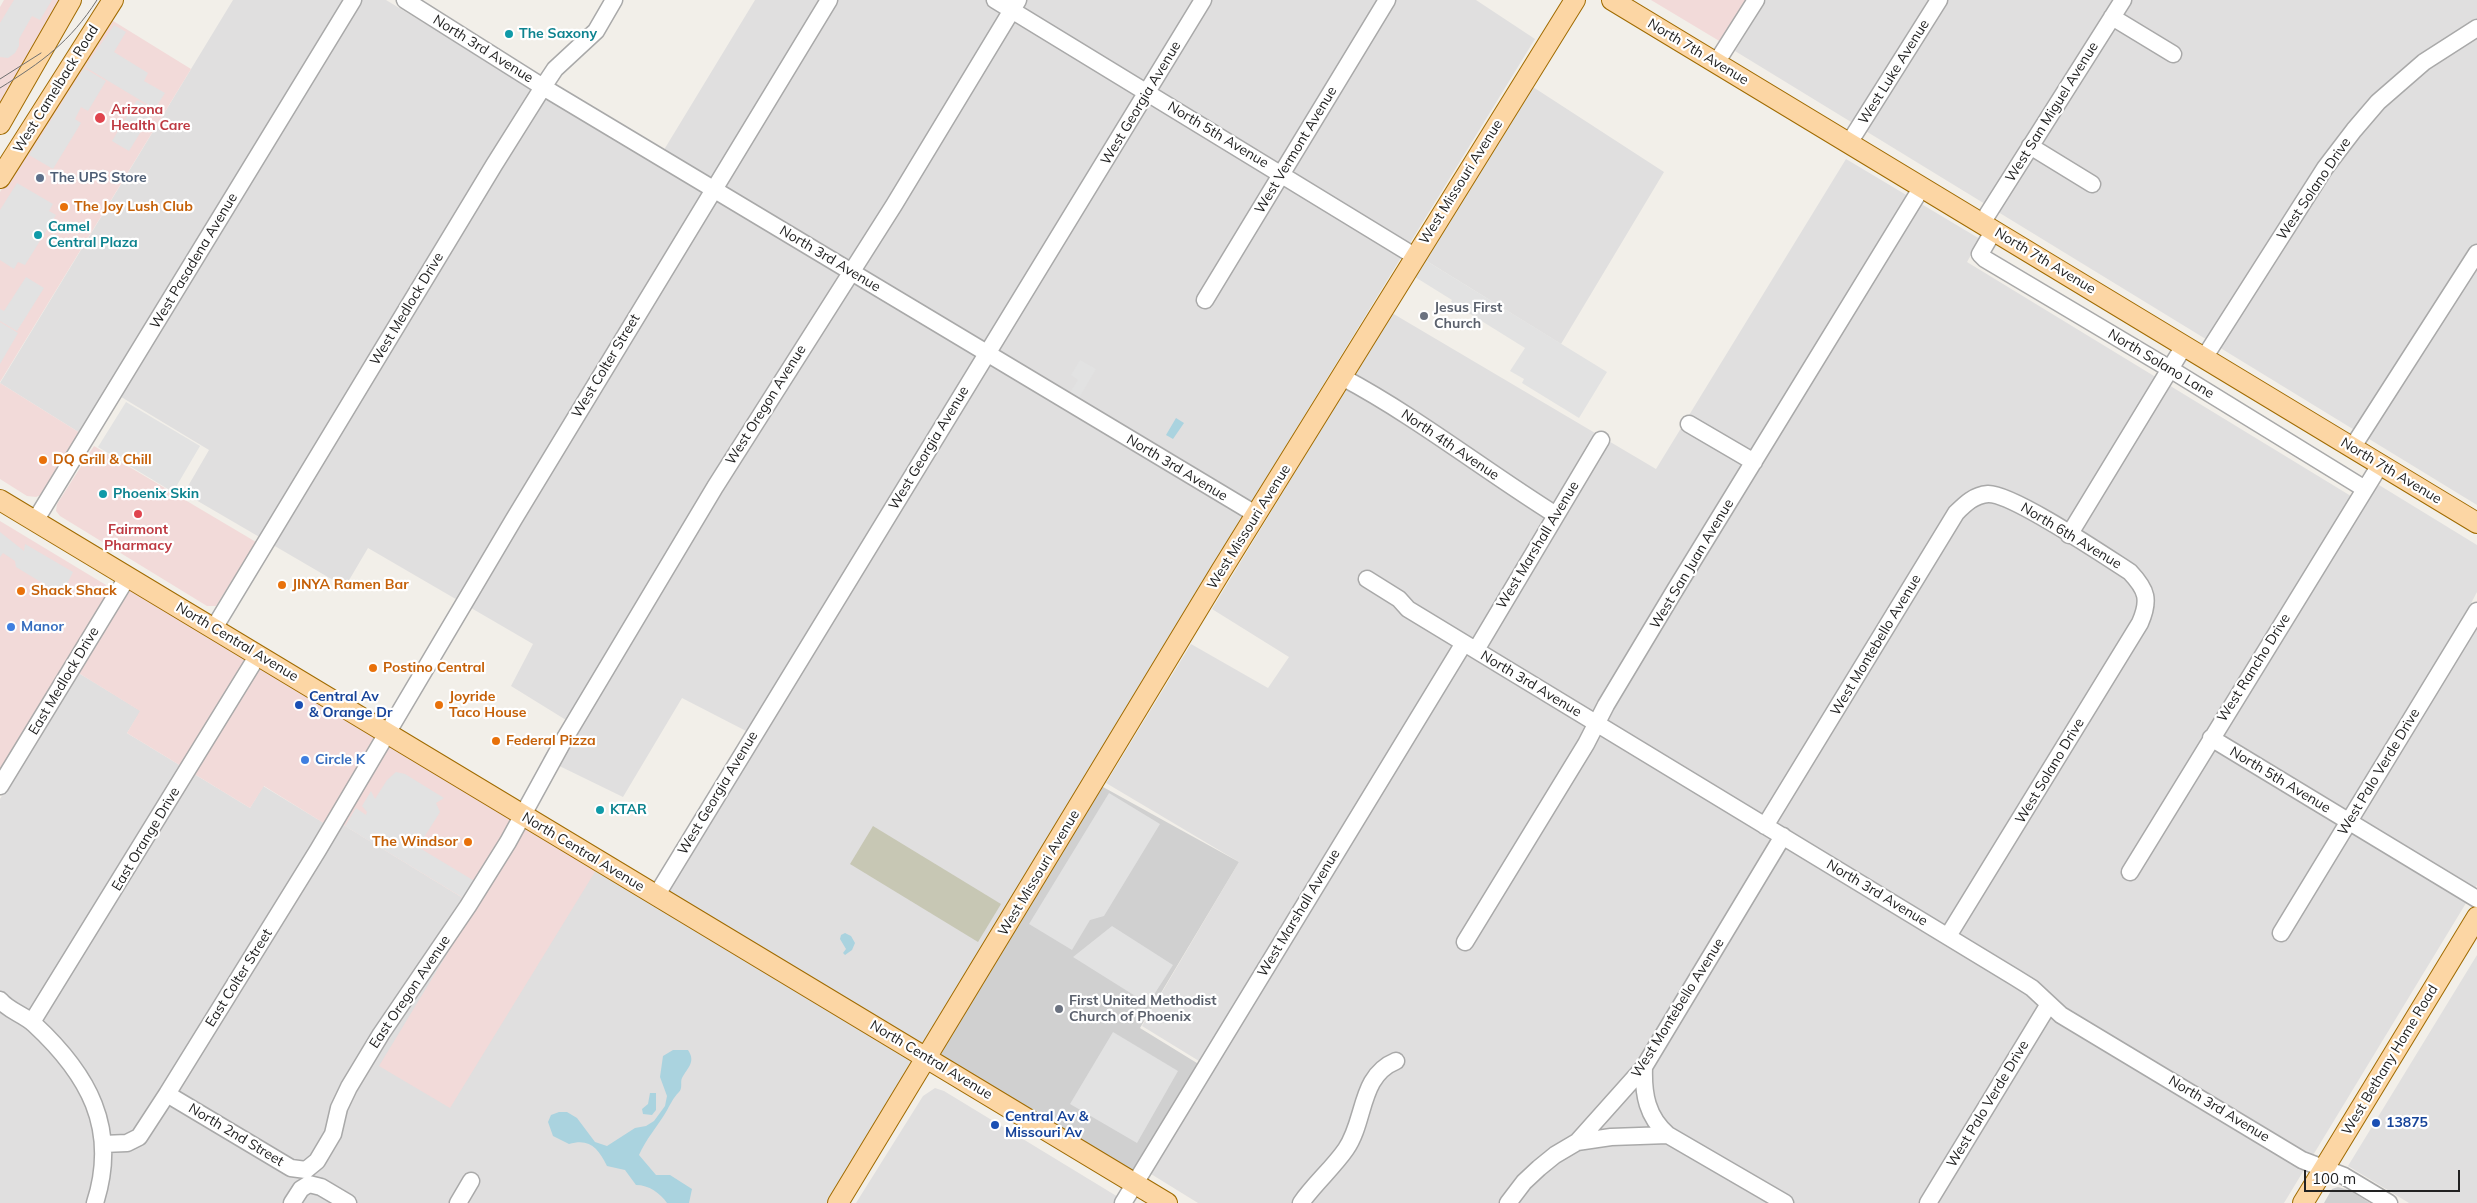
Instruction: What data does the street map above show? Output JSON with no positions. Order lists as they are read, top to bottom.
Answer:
{
  "streets": {
    "main road": [
      "North 7th Avenue",
      "West Camelback Road",
      "West Missouri Avenue",
      "North Central Avenue",
      "West Bethany Home Road"
    ],
    "street": [
      "North 3rd Avenue",
      "West Luke Avenue",
      "West Georgia Avenue",
      "West San Miguel Avenue",
      "North 5th Avenue",
      "West Vermont Avenue",
      "West Solano Drive",
      "West Pasadena Avenue",
      "West Medlock Drive",
      "North Solano Lane",
      "West Colter Street",
      "West Oregon Avenue",
      "North 4th Avenue",
      "North 6th Avenue",
      "West Marshall Avenue",
      "West San Juan Avenue",
      "West Montebello Avenue",
      "West Rancho Drive",
      "East Medlock Drive",
      "West Palo Verde Drive",
      "East Orange Drive",
      "East Colter Street",
      "East Oregon Avenue",
      "North 2nd Street"
    ]
  },
  "crossings": [
    ["North 3rd Avenue", "West Georgia Avenue"],
    ["North 3rd Avenue", "West Missouri Avenue"],
    ["North 3rd Avenue", "West Solano Drive"],
    ["North 3rd Avenue", "West Medlock Drive"],
    ["North 3rd Avenue", "West Colter Street"],
    ["North 3rd Avenue", "West Oregon Avenue"],
    ["North 3rd Avenue", "West Marshall Avenue"],
    ["North 3rd Avenue", "West San Juan Avenue"],
    ["North 3rd Avenue", "West Montebello Avenue"],
    ["North 3rd Avenue", "West Palo Verde Drive"],
    ["North 3rd Avenue", "West Bethany Home Road"],
    ["North 7th Avenue", "West Luke Avenue"],
    ["North 7th Avenue", "West San Miguel Avenue"],
    ["North 7th Avenue", "West Solano Drive"],
    ["North 7th Avenue", "North Solano Lane"],
    ["North 7th Avenue", "West San Juan Avenue"],
    ["North 7th Avenue", "West Rancho Drive"],
    ["West Georgia Avenue", "North 5th Avenue"],
    ["West Georgia Avenue", "North Central Avenue"],
    ["West San Miguel Avenue", "North Solano Lane"],
    ["North 5th Avenue", "West Vermont Avenue"],
    ["North 5th Avenue", "West Missouri Avenue"],
    ["North 5th Avenue", "West Oregon Avenue"],
    ["North 5th Avenue", "West Rancho Drive"],
    ["North 5th Avenue", "West Palo Verde Drive"],
    ["West Missouri Avenue", "North 4th Avenue"],
    ["West Missouri Avenue", "North Central Avenue"],
    ["West Solano Drive", "North 6th Avenue"],
    ["West Pasadena Avenue", "North Central Avenue"],
    ["West Medlock Drive", "North Central Avenue"],
    ["North Solano Lane", "West Rancho Drive"],
    ["West Colter Street", "North Central Avenue"],
    ["West Colter Street", "East Colter Street"],
    ["West Oregon Avenue", "North Central Avenue"],
    ["West Oregon Avenue", "East Oregon Avenue"],
    ["North 4th Avenue", "West Marshall Avenue"],
    ["North 6th Avenue", "West Montebello Avenue"],
    ["West Marshall Avenue", "North Central Avenue"],
    ["North Central Avenue", "East Medlock Drive"],
    ["North Central Avenue", "East Orange Drive"],
    ["North Central Avenue", "East Colter Street"],
    ["North Central Avenue", "East Oregon Avenue"],
    ["East Colter Street", "North 2nd Street"],
    ["East Oregon Avenue", "North 2nd Street"]
  ],
  "places": [
    "The Saxony",
    "Arizona Health Care",
    "The UPS Store",
    "The Joy Lush Club",
    "Camel Central Plaza",
    "Jesus First Church",
    "DQ Grill & Chill",
    "Phoenix Skin",
    "Fairmont Pharmacy",
    "JINYA Ramen Bar",
    "Shack Shack",
    "Manor",
    "Postino Central",
    "Central Av & Orange Dr",
    "Joyride Taco House",
    "Federal Pizza",
    "Circle K",
    "KTAR",
    "The Windsor",
    "First United Methodist Church of Phoenix",
    "13875",
    "Central Av & Missouri Av"
  ],
  "scale_bar": "100 m"
}
